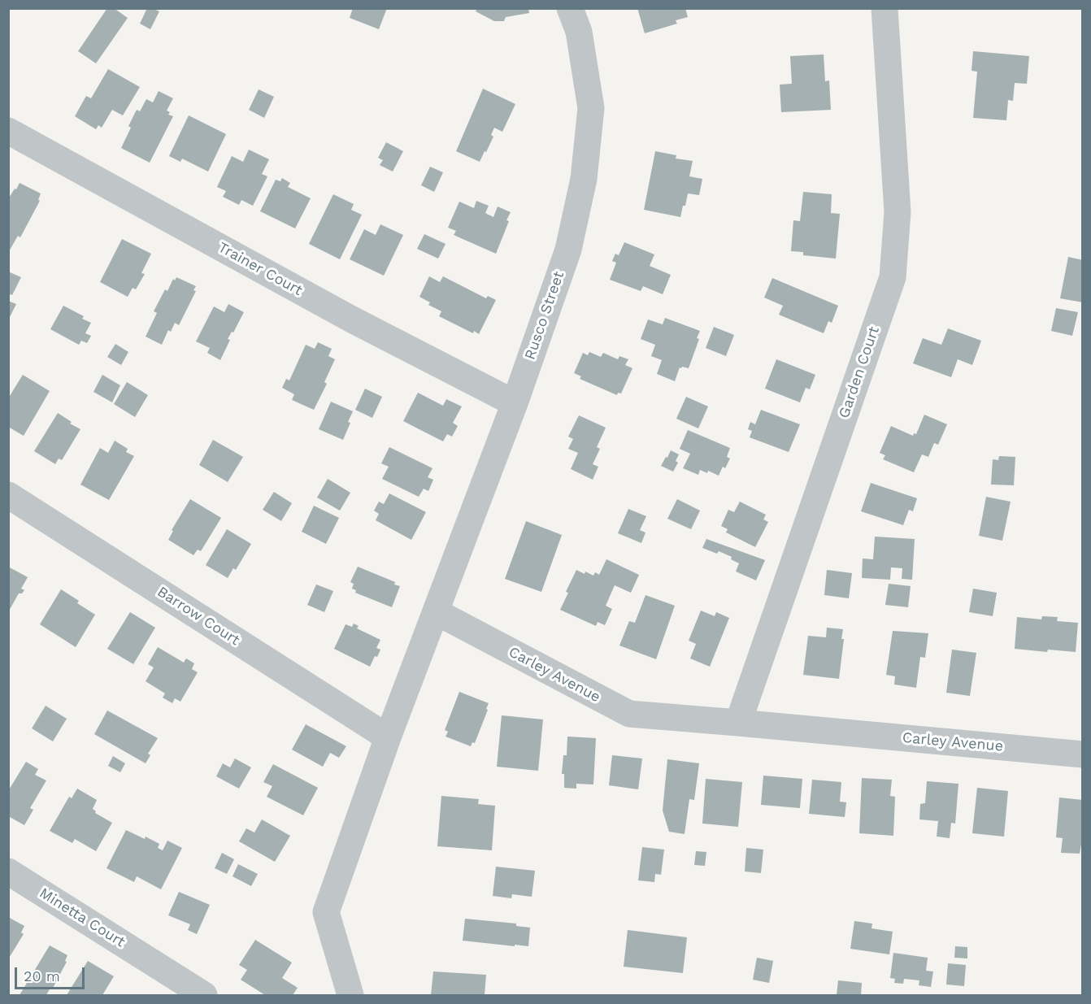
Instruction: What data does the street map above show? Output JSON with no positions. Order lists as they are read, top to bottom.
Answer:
{
  "streets": {
    "street": [
      "Trainer Court",
      "Rusco Street",
      "Garden Court",
      "Barrow Court",
      "Carley Avenue",
      "Minetta Court"
    ]
  },
  "crossings": [
    ["Trainer Court", "Rusco Street"],
    ["Rusco Street", "Carley Avenue"],
    ["Garden Court", "Carley Avenue"]
  ],
  "scale_bar": "20 m"
}
